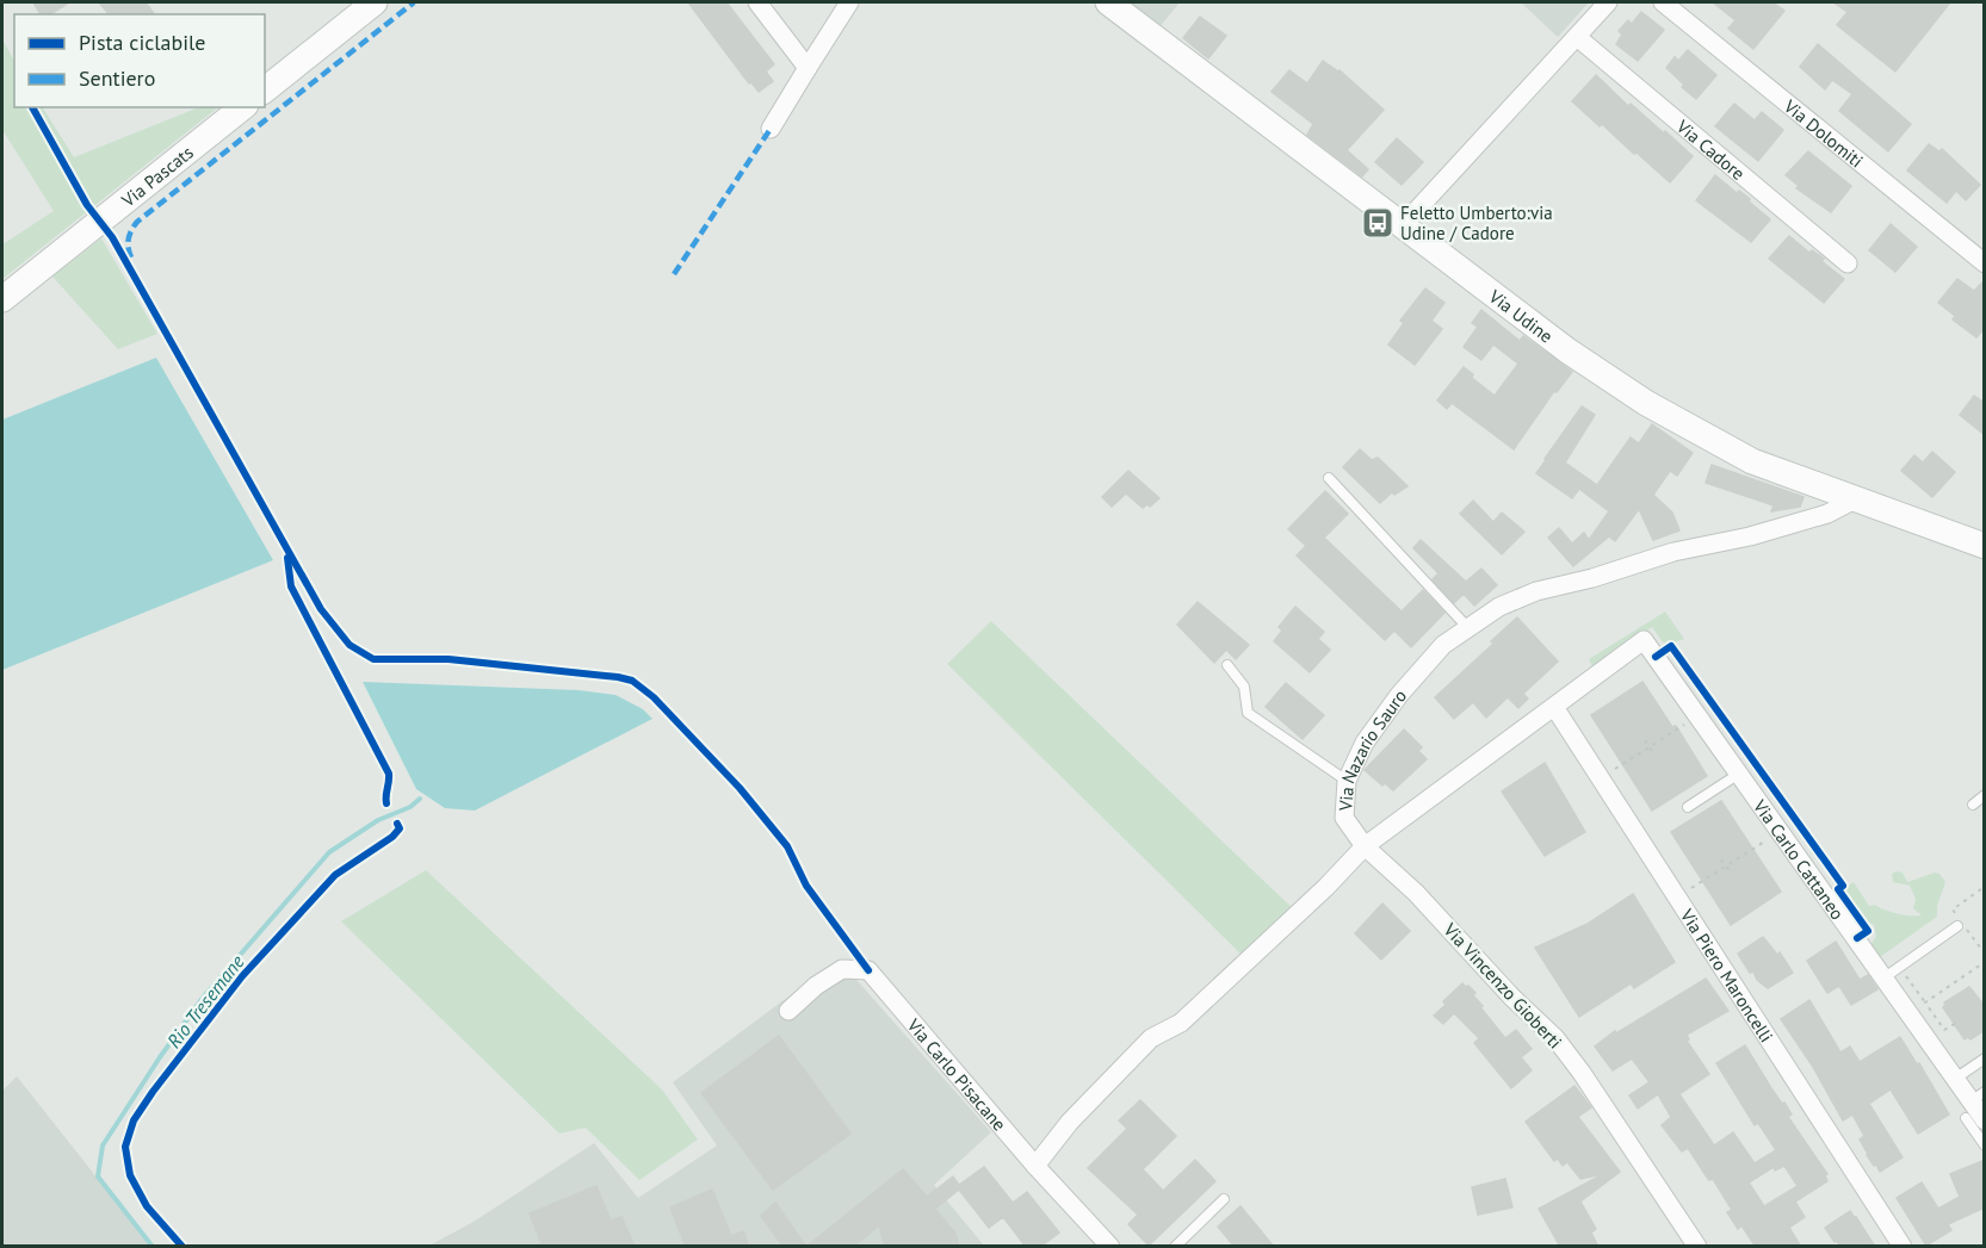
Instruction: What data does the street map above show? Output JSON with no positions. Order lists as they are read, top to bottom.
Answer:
{
  "streets": {
    "street": [
      "Via Dolomiti",
      "Via Cadore",
      "Via Pascats",
      "Via Udine",
      "Via Nazario Sauro",
      "Via Carlo Cattaneo",
      "Via Piero Maroncelli",
      "Via Vincenzo Gioberti",
      "Via Carlo Pisacane"
    ]
  },
  "crossings": [
    ["Via Udine", "Via Nazario Sauro"],
    ["Via Nazario Sauro", "Via Vincenzo Gioberti"],
    ["Via Carlo Cattaneo", "Via Piero Maroncelli"]
  ],
  "water": ["Rio Tresemane"],
  "places": {
    "bus stop": ["Feletto Umberto:via Udine / Cadore"]
  },
  "legend": ["Pista ciclabile", "Sentiero"]
}
